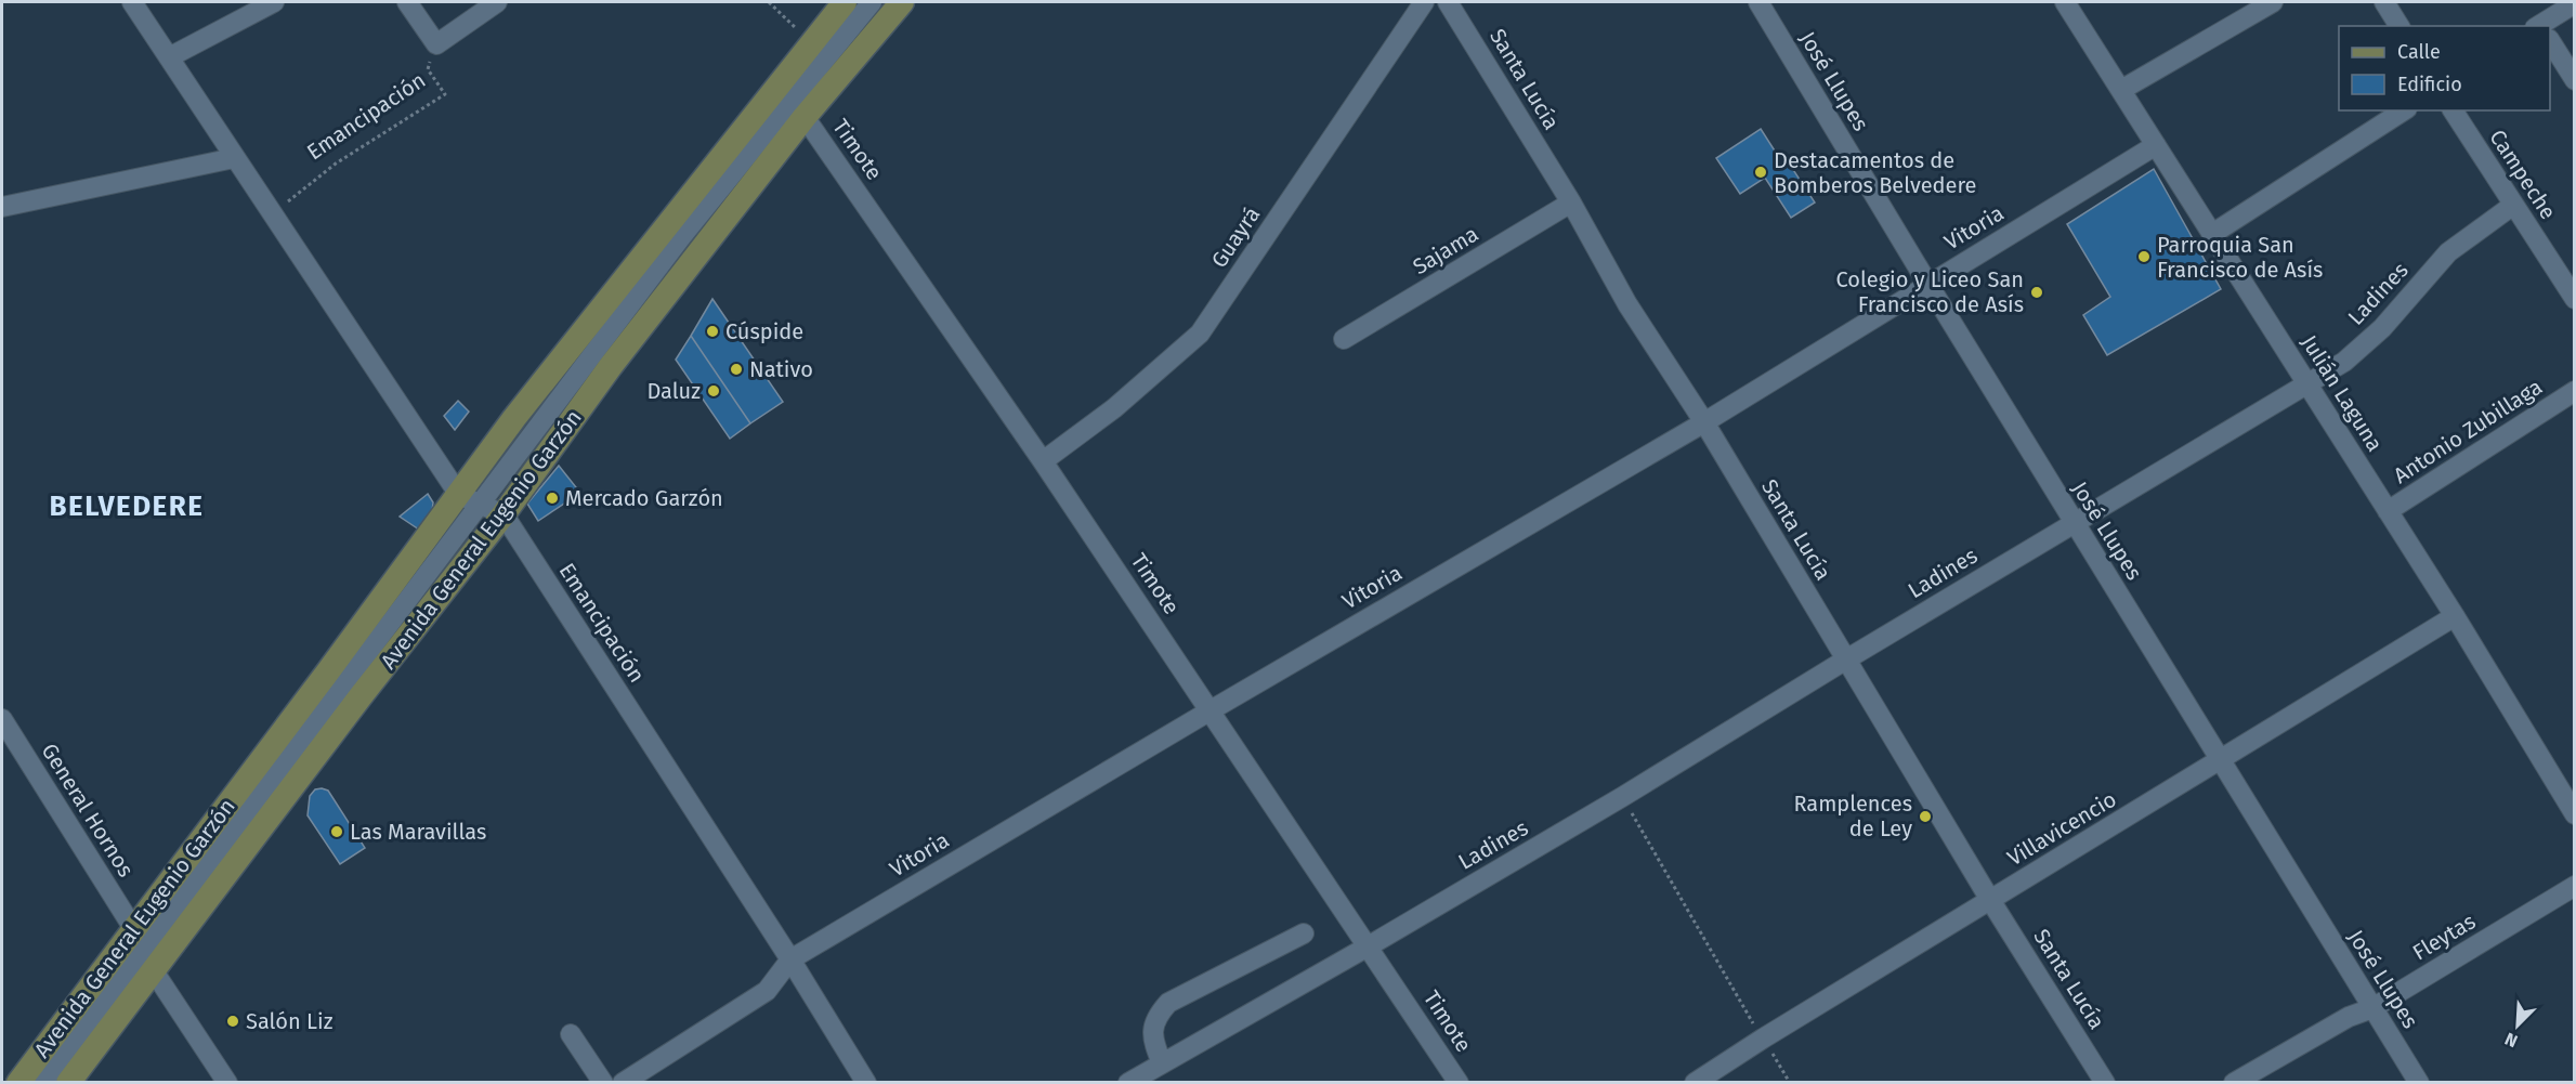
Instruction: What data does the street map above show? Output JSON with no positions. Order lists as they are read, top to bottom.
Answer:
{
  "streets": {
    "main road": ["Avenida General Eugenio Garzón"],
    "street": [
      "Santa Lucía",
      "José Llupes",
      "Emancipación",
      "Timote",
      "Campeche",
      "Vitoria",
      "Guayrá",
      "Sajama",
      "Ladines",
      "Julián Laguna",
      "Antonio Zubillaga",
      "General Hornos",
      "Villavicencio",
      "Fleytas"
    ]
  },
  "crossings": [
    ["Santa Lucía", "Vitoria"],
    ["Santa Lucía", "Sajama"],
    ["Santa Lucía", "Ladines"],
    ["Santa Lucía", "Villavicencio"],
    ["José Llupes", "Vitoria"],
    ["José Llupes", "Ladines"],
    ["José Llupes", "Villavicencio"],
    ["José Llupes", "Fleytas"],
    ["Emancipación", "Vitoria"],
    ["Emancipación", "Avenida General Eugenio Garzón"],
    ["Timote", "Vitoria"],
    ["Timote", "Guayrá"],
    ["Timote", "Ladines"],
    ["Timote", "Avenida General Eugenio Garzón"],
    ["Campeche", "Ladines"],
    ["Vitoria", "Julián Laguna"],
    ["Ladines", "Julián Laguna"],
    ["Julián Laguna", "Antonio Zubillaga"],
    ["Julián Laguna", "Villavicencio"],
    ["Avenida General Eugenio Garzón", "General Hornos"]
  ],
  "districts": ["BELVEDERE"],
  "places": [
    "Destacamentos de Bomberos Belvedere",
    "Parroquia San Francisco de Asís",
    "Colegio y Liceo San Francisco de Asís",
    "Cúspide",
    "Nativo",
    "Daluz",
    "Mercado Garzón",
    "Ramplences de Ley",
    "Las Maravillas",
    "Salón Liz"
  ],
  "legend": ["Calle", "Edificio"],
  "north": "bottom left"
}
